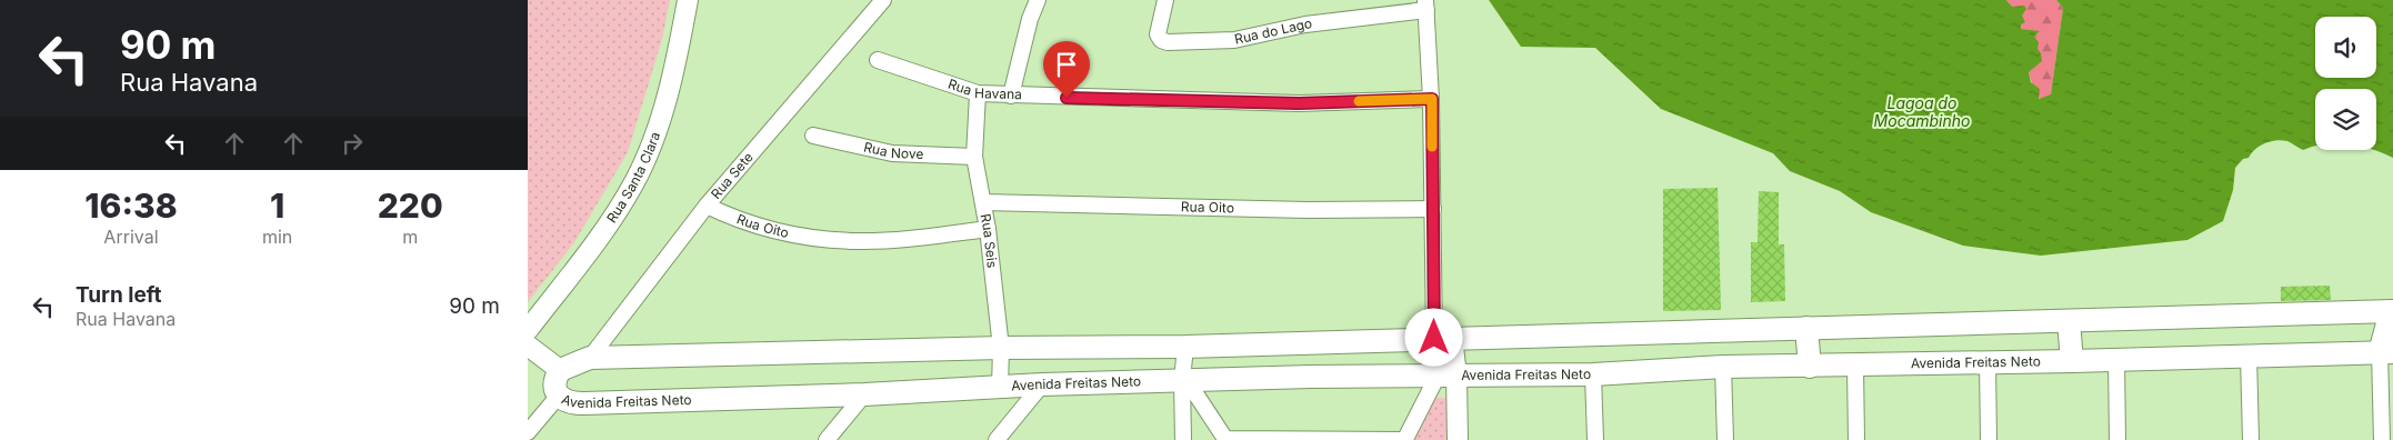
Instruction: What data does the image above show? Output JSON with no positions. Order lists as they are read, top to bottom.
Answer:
{
  "streets": {
    "main road": ["Avenida Freitas Neto"],
    "street": [
      "Rua do Lago",
      "Rua Havana",
      "Rua Nove",
      "Rua Sete",
      "Rua Santa Clara",
      "Rua Oito",
      "Rua Seis"
    ]
  },
  "crossings": [
    ["Rua do Lago", "Rua Havana"],
    ["Rua do Lago", "Rua Oito"],
    ["Rua do Lago", "Avenida Freitas Neto"],
    ["Rua Havana", "Rua Seis"],
    ["Rua Nove", "Rua Seis"],
    ["Rua Sete", "Rua Oito"],
    ["Rua Sete", "Avenida Freitas Neto"],
    ["Rua Oito", "Rua Seis"],
    ["Rua Seis", "Avenida Freitas Neto"]
  ],
  "water": ["Lagoa do Mocambinho"],
  "page": {
    "turn": ["90 m", "Rua Havana"],
    "eta": [
      "16:38",
      "Arrival",
      "1",
      "min",
      "220",
      "m"
    ],
    "list": [
      {
        "name": "Turn left",
        "note": "Rua Havana",
        "value": "90 m"
      }
    ]
  }
}
